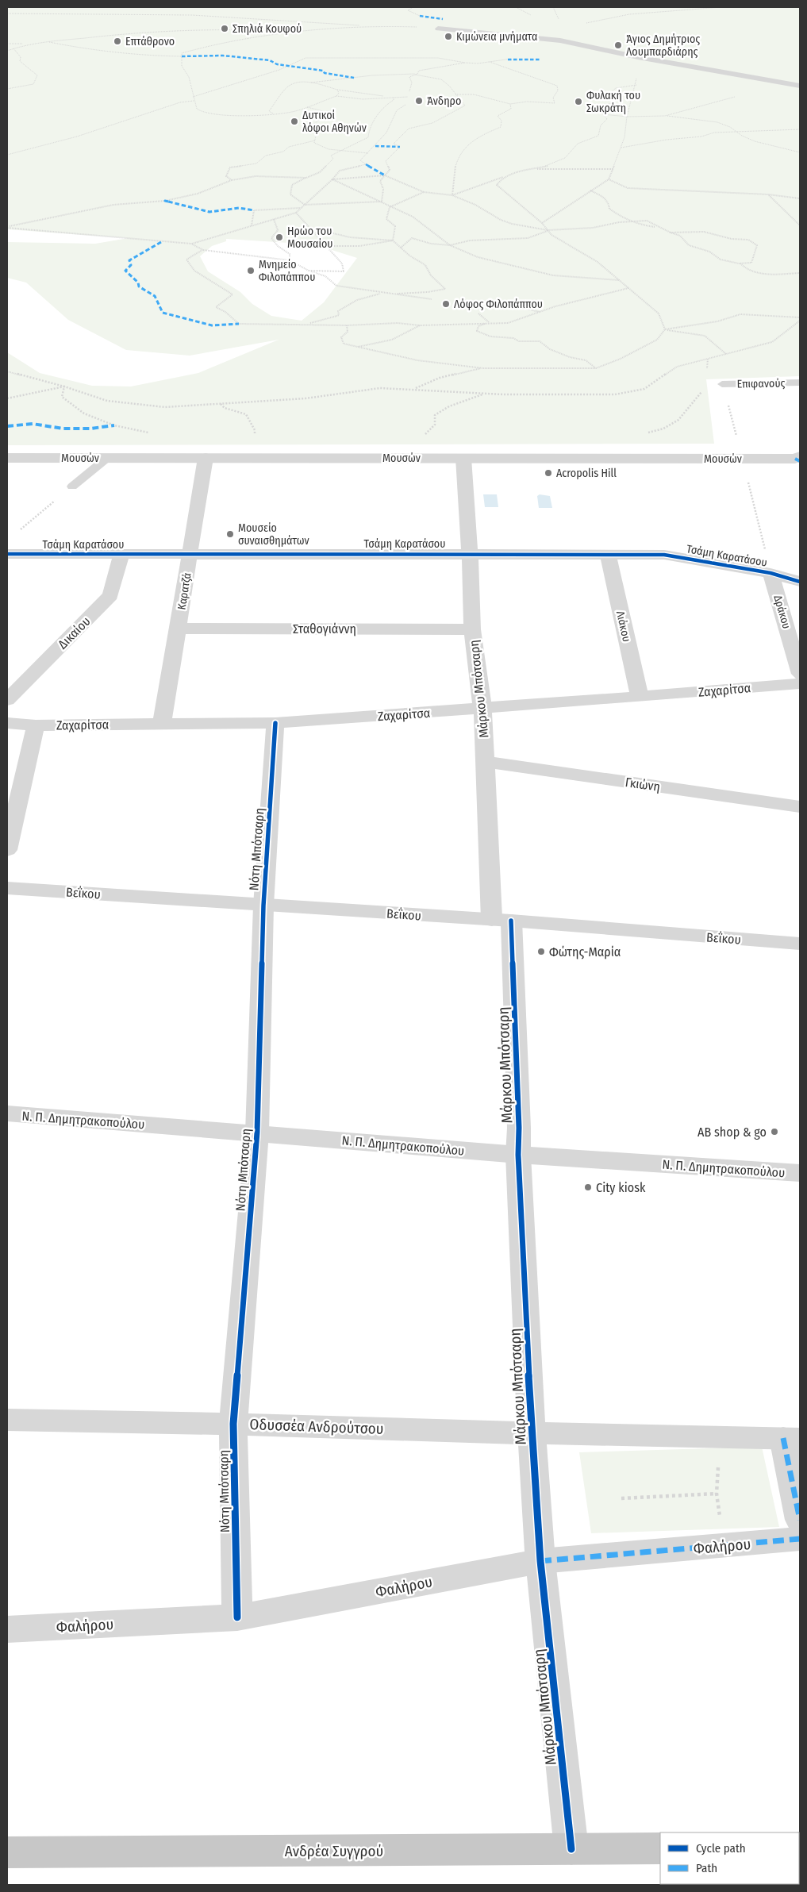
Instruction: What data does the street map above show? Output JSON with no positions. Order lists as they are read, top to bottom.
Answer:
{
  "streets": {
    "highway": ["Ανδρέα Συγγρού"],
    "street": [
      "Μουσών",
      "Τσάμη Καρατάσου",
      "Καρατζά",
      "Δράκου",
      "Λιάκου",
      "Σταθογιάννη",
      "Δικαίου",
      "Μάρκου Μπότσαρη",
      "Ζαχαρίτσα",
      "Γκιώνη",
      "Νότη Μπότσαρη",
      "Βεΐκου",
      "Ν. Π. Δημητρακοπούλου",
      "Οδυσσέα Ανδρούτσου",
      "Φαλήρου"
    ],
    "lane": ["Επιφανούς"]
  },
  "crossings": [
    ["Μουσών", "Καρατζά"],
    ["Μουσών", "Μάρκου Μπότσαρη"],
    ["Τσάμη Καρατάσου", "Καρατζά"],
    ["Τσάμη Καρατάσου", "Δράκου"],
    ["Τσάμη Καρατάσου", "Λιάκου"],
    ["Τσάμη Καρατάσου", "Δικαίου"],
    ["Τσάμη Καρατάσου", "Μάρκου Μπότσαρη"],
    ["Καρατζά", "Σταθογιάννη"],
    ["Καρατζά", "Ζαχαρίτσα"],
    ["Λιάκου", "Ζαχαρίτσα"],
    ["Σταθογιάννη", "Μάρκου Μπότσαρη"],
    ["Μάρκου Μπότσαρη", "Ζαχαρίτσα"],
    ["Μάρκου Μπότσαρη", "Γκιώνη"],
    ["Μάρκου Μπότσαρη", "Βεΐκου"],
    ["Μάρκου Μπότσαρη", "Ν. Π. Δημητρακοπούλου"],
    ["Μάρκου Μπότσαρη", "Οδυσσέα Ανδρούτσου"],
    ["Μάρκου Μπότσαρη", "Φαλήρου"],
    ["Μάρκου Μπότσαρη", "Ανδρέα Συγγρού"],
    ["Ζαχαρίτσα", "Νότη Μπότσαρη"],
    ["Νότη Μπότσαρη", "Βεΐκου"],
    ["Νότη Μπότσαρη", "Ν. Π. Δημητρακοπούλου"],
    ["Νότη Μπότσαρη", "Οδυσσέα Ανδρούτσου"],
    ["Νότη Μπότσαρη", "Φαλήρου"]
  ],
  "places": [
    "Σπηλιά Κουφού",
    "Κιμώνεια μνήματα",
    "Επτάθρονο",
    "Άγιος Δημήτριος Λουμπαρδιάρης",
    "Άνδηρο",
    "Φυλακή του Σωκράτη",
    "Δυτικοί λόφοι Αθηνών",
    "Ηρώο του Μουσαίου",
    "Μνημείο Φιλοπάππου",
    "Λόφος Φιλοπάππου",
    "Acropolis Hill",
    "Μουσείο συναισθημάτων",
    "Φώτης-Μαρία",
    "AB shop & go",
    "City kiosk"
  ],
  "legend": ["Cycle path", "Path"]
}
